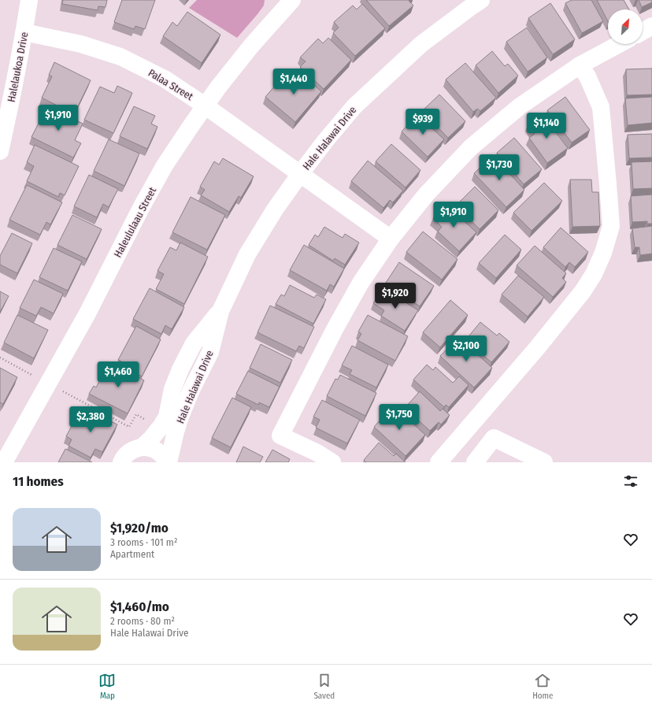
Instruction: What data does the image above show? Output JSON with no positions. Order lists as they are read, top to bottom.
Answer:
{
  "streets": {
    "street": [
      "Halelaukoa Drive",
      "Palaa Street",
      "Hale Halawai Drive",
      "Haleululaau Street"
    ]
  },
  "crossings": [
    ["Halelaukoa Drive", "Palaa Street"],
    ["Palaa Street", "Hale Halawai Drive"],
    ["Palaa Street", "Haleululaau Street"]
  ],
  "north": "top right",
  "page": {
    "price": [
      "$1,440",
      "$1,910",
      "$939",
      "$1,140",
      "$1,730",
      "$1,910",
      "$1,920",
      "$2,100",
      "$1,460",
      "$1,750",
      "$2,380"
    ],
    "heading": "11 homes",
    "list": [
      {
        "name": "$1,920/mo",
        "note": "3 rooms · 101 m² · Apartment"
      },
      {
        "name": "$1,460/mo",
        "note": "2 rooms · 80 m² · Hale Halawai Drive"
      }
    ],
    "tabs": ["Map", "Saved", "Home"]
  }
}
